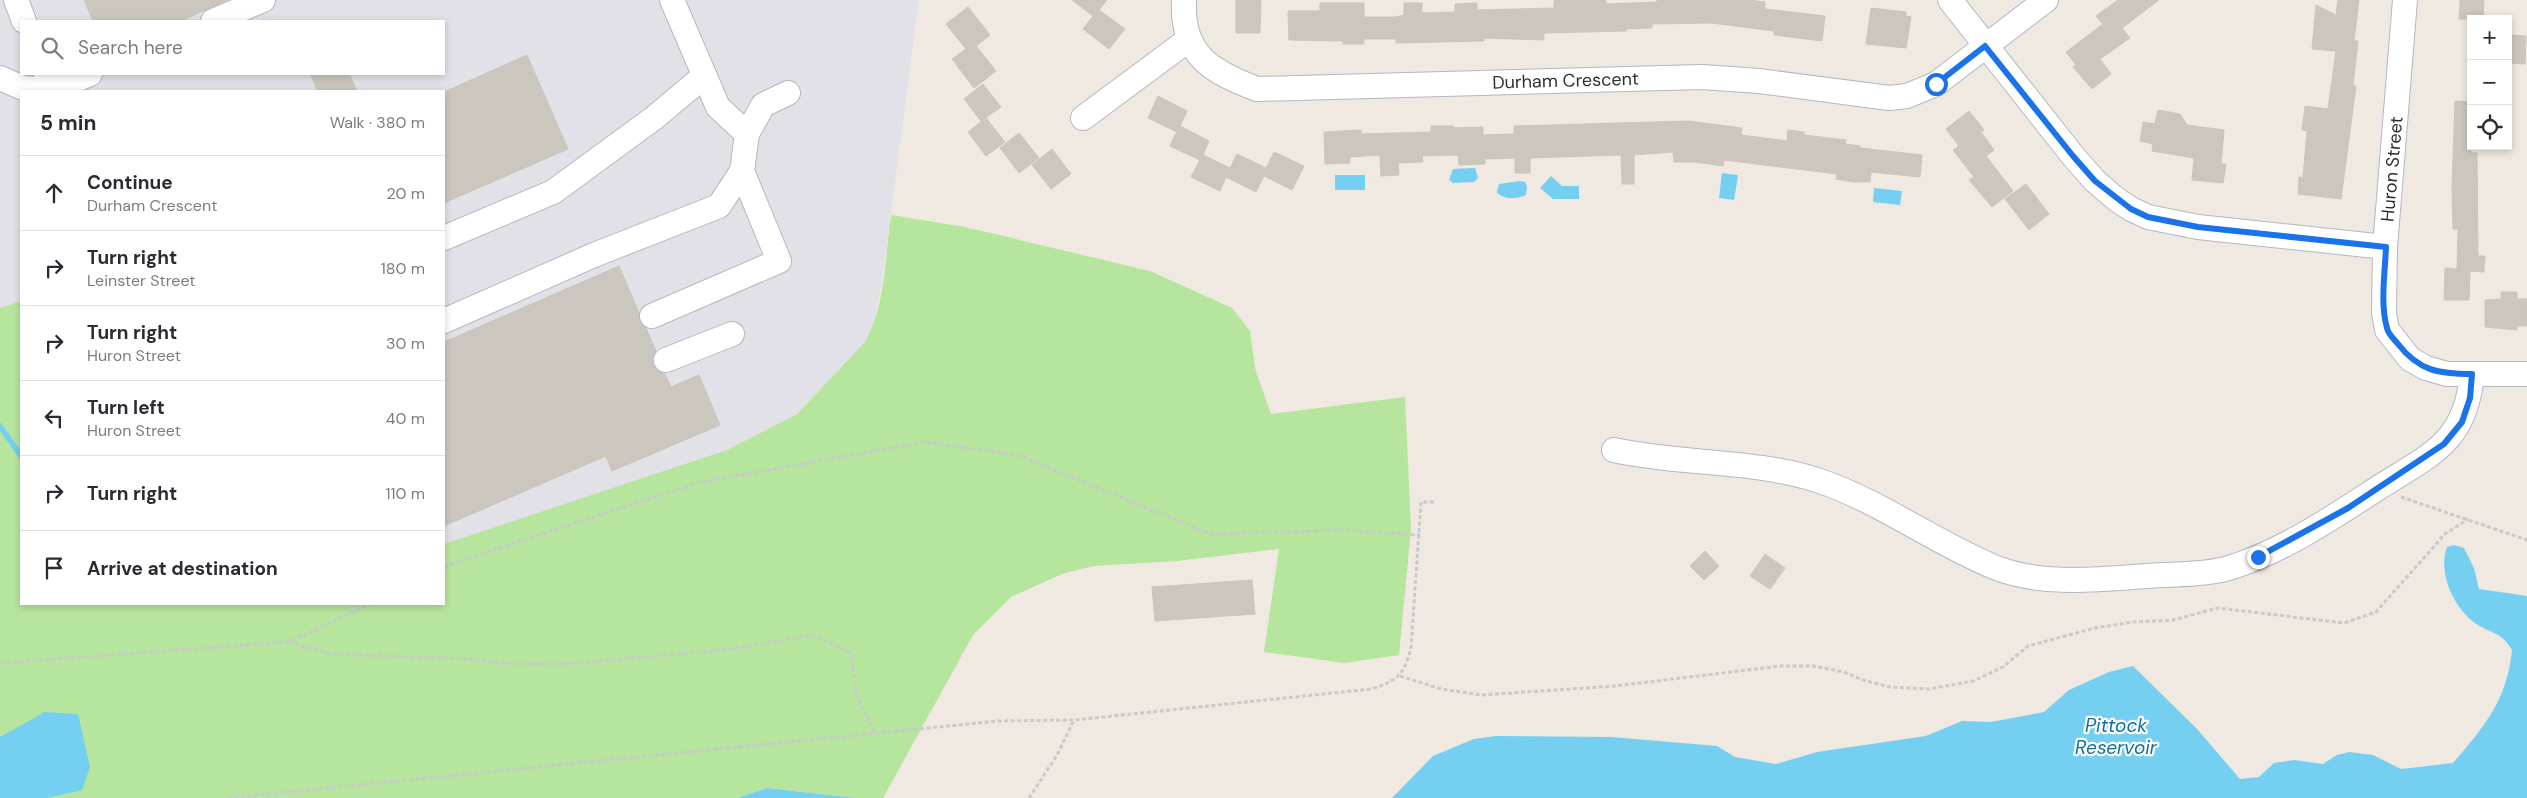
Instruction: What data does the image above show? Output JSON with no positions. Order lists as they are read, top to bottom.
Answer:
{
  "streets": {
    "street": ["Durham Crescent", "Huron Street"]
  },
  "water": ["Pittock Reservoir"],
  "page": {
    "map_buttons": ["+", "−"],
    "search": "Search here",
    "heading": ["5 min", "Walk · 380 m"],
    "list": [
      ["Continue", "Durham Crescent", "20 m"],
      ["Turn right", "Leinster Street", "180 m"],
      ["Turn right", "Huron Street", "30 m"],
      ["Turn left", "Huron Street", "40 m"],
      ["Turn right", "110 m"],
      "Arrive at destination"
    ]
  }
}
